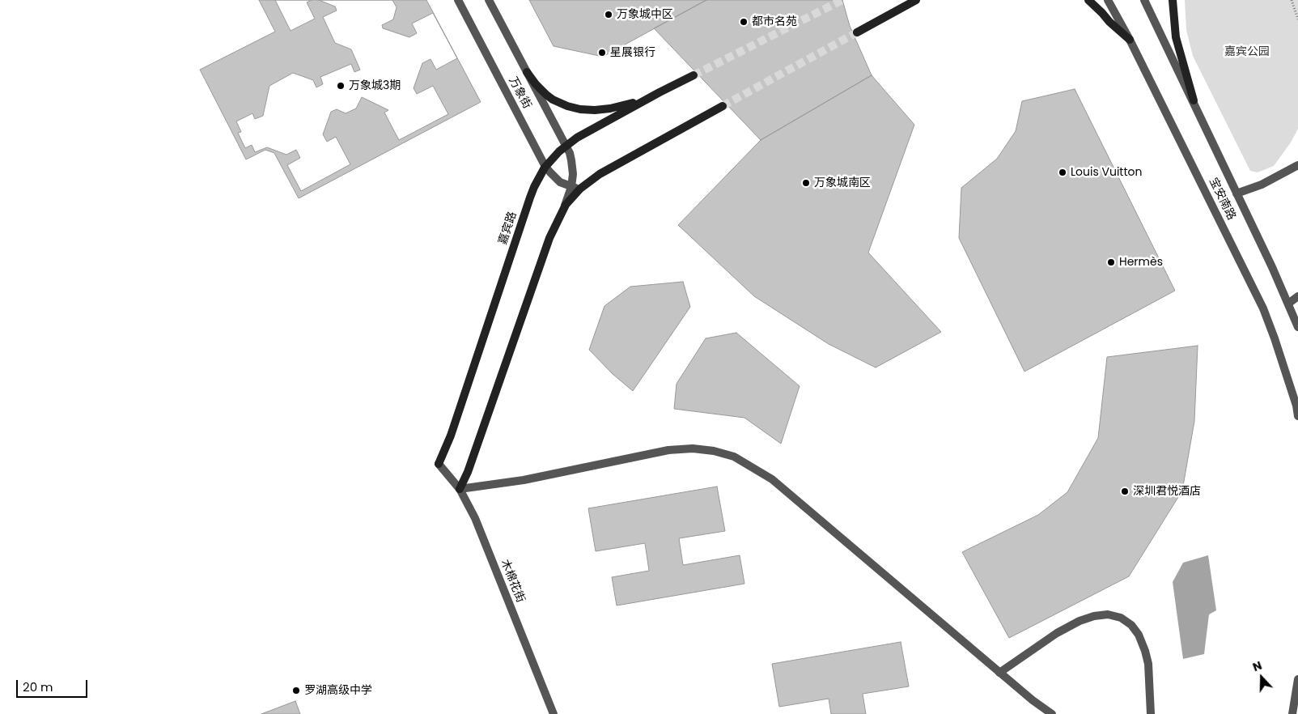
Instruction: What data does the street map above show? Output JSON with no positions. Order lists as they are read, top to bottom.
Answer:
{
  "streets": {
    "main road": ["嘉宾路"],
    "street": ["万象街", "宝安南路", "木棉花街"]
  },
  "crossings": [
    ["万象街", "嘉宾路"],
    ["嘉宾路", "木棉花街"]
  ],
  "parks": ["嘉宾公园"],
  "places": [
    "万象城中区",
    "都市名苑",
    "星展银行",
    "万象城3期",
    "Louis Vuitton",
    "万象城南区",
    "Hermès",
    "深圳君悦酒店",
    "罗湖高级中学"
  ],
  "scale_bar": "20 m",
  "north": "top"
}
